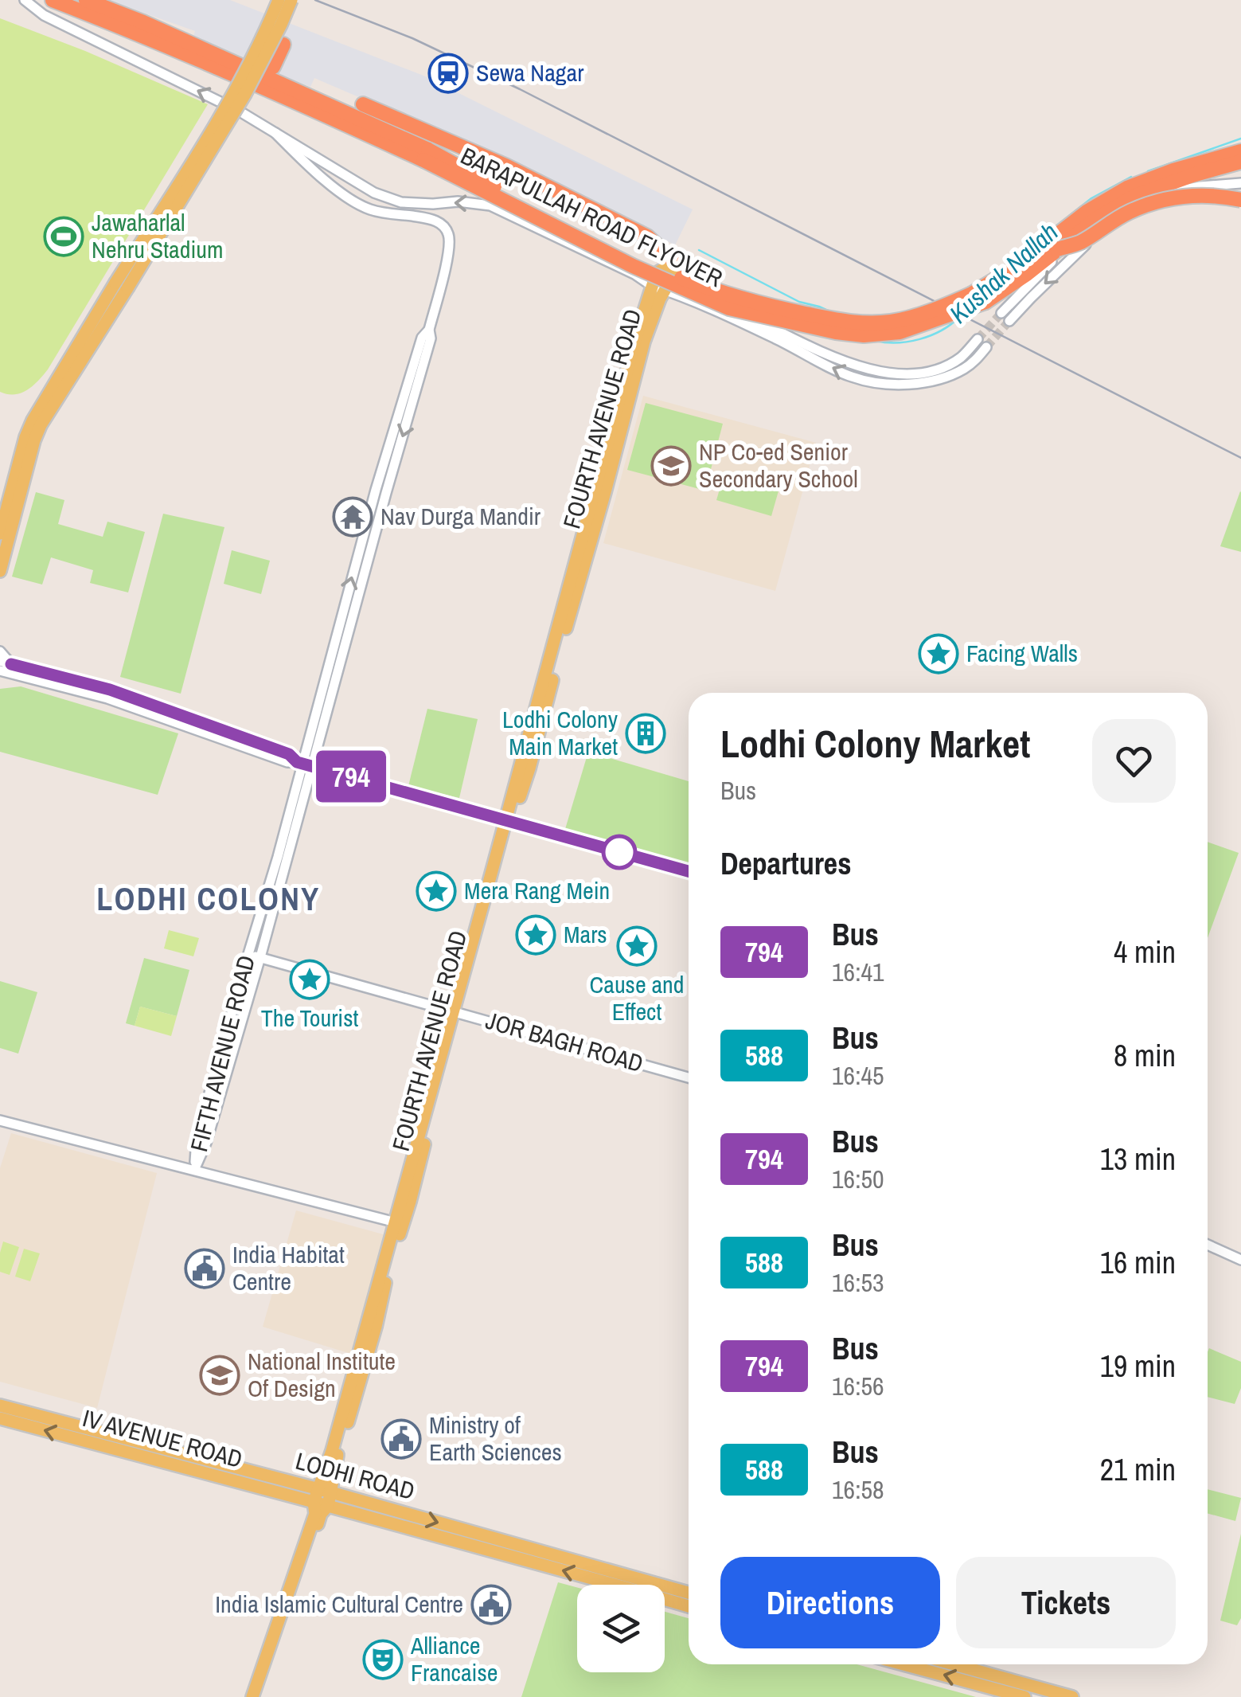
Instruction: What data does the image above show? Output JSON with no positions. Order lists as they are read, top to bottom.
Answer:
{
  "streets": {
    "highway": ["BARAPULLAH ROAD FLYOVER"],
    "main road": ["FOURTH AVENUE ROAD", "IV AVENUE ROAD", "LODHI ROAD"],
    "street": ["JOR BAGH ROAD", "FIFTH AVENUE ROAD"]
  },
  "crossings": [
    ["FOURTH AVENUE ROAD", "JOR BAGH ROAD"],
    ["FOURTH AVENUE ROAD", "IV AVENUE ROAD"],
    ["FOURTH AVENUE ROAD", "LODHI ROAD"],
    ["JOR BAGH ROAD", "FIFTH AVENUE ROAD"],
    ["IV AVENUE ROAD", "LODHI ROAD"]
  ],
  "one_way": ["IV AVENUE ROAD"],
  "districts": ["LODHI COLONY"],
  "water": ["Kushak Nallah"],
  "places": {
    "station": ["Sewa Nagar"],
    "sports": ["Jawaharlal Nehru Stadium"],
    "school or university": ["NP Co-ed Senior Secondary School", "National Institute Of Design"],
    "temple": ["Nav Durga Mandir"],
    "place": [
      "Facing Walls",
      "Mera Rang Mein",
      "Mars",
      "Cause and Effect",
      "The Tourist"
    ],
    "building": ["Lodhi Colony Main Market"],
    "public building": ["India Habitat Centre", "Ministry of Earth Sciences", "India Islamic Cultural Centre"],
    "theatre": ["Alliance Francaise"]
  },
  "lines": ["bus line 794"],
  "page": {
    "on_map": "794",
    "heading": [
      ["Lodhi Colony Market", "Bus"],
      "Departures"
    ],
    "list": [
      {
        "mark": "794",
        "name": "Bus",
        "note": "16:41",
        "value": "4 min"
      },
      {
        "mark": "588",
        "name": "Bus",
        "note": "16:45",
        "value": "8 min"
      },
      {
        "mark": "794",
        "name": "Bus",
        "note": "16:50",
        "value": "13 min"
      },
      {
        "mark": "588",
        "name": "Bus",
        "note": "16:53",
        "value": "16 min"
      },
      {
        "mark": "794",
        "name": "Bus",
        "note": "16:56",
        "value": "19 min"
      },
      {
        "mark": "588",
        "name": "Bus",
        "note": "16:58",
        "value": "21 min"
      }
    ],
    "buttons": ["Directions", "Tickets"]
  }
}
